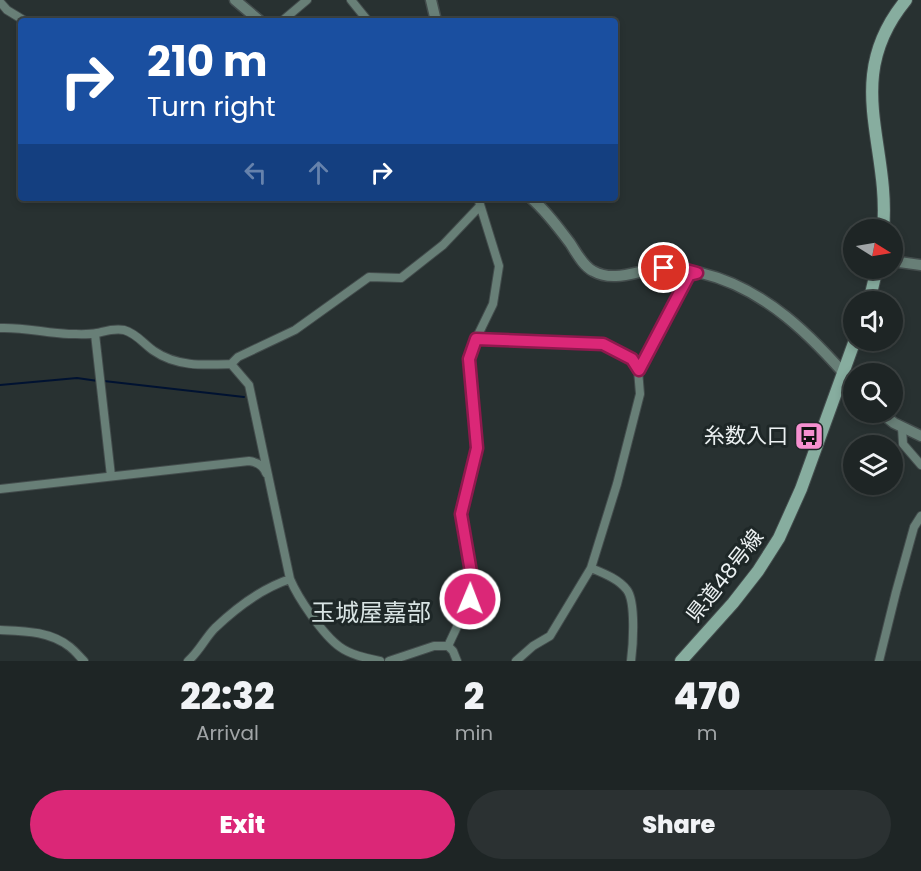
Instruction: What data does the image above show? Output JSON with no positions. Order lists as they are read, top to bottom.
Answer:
{
  "streets": {
    "main road": ["県道48号線"]
  },
  "districts": ["玉城屋嘉部"],
  "places": {
    "bus stop": ["糸数入口"]
  },
  "north": "right",
  "page": {
    "turn": ["210 m", "Turn right"],
    "eta": [
      "22:32",
      "Arrival",
      "2",
      "min",
      "470",
      "m"
    ],
    "buttons": ["Exit", "Share"]
  }
}
